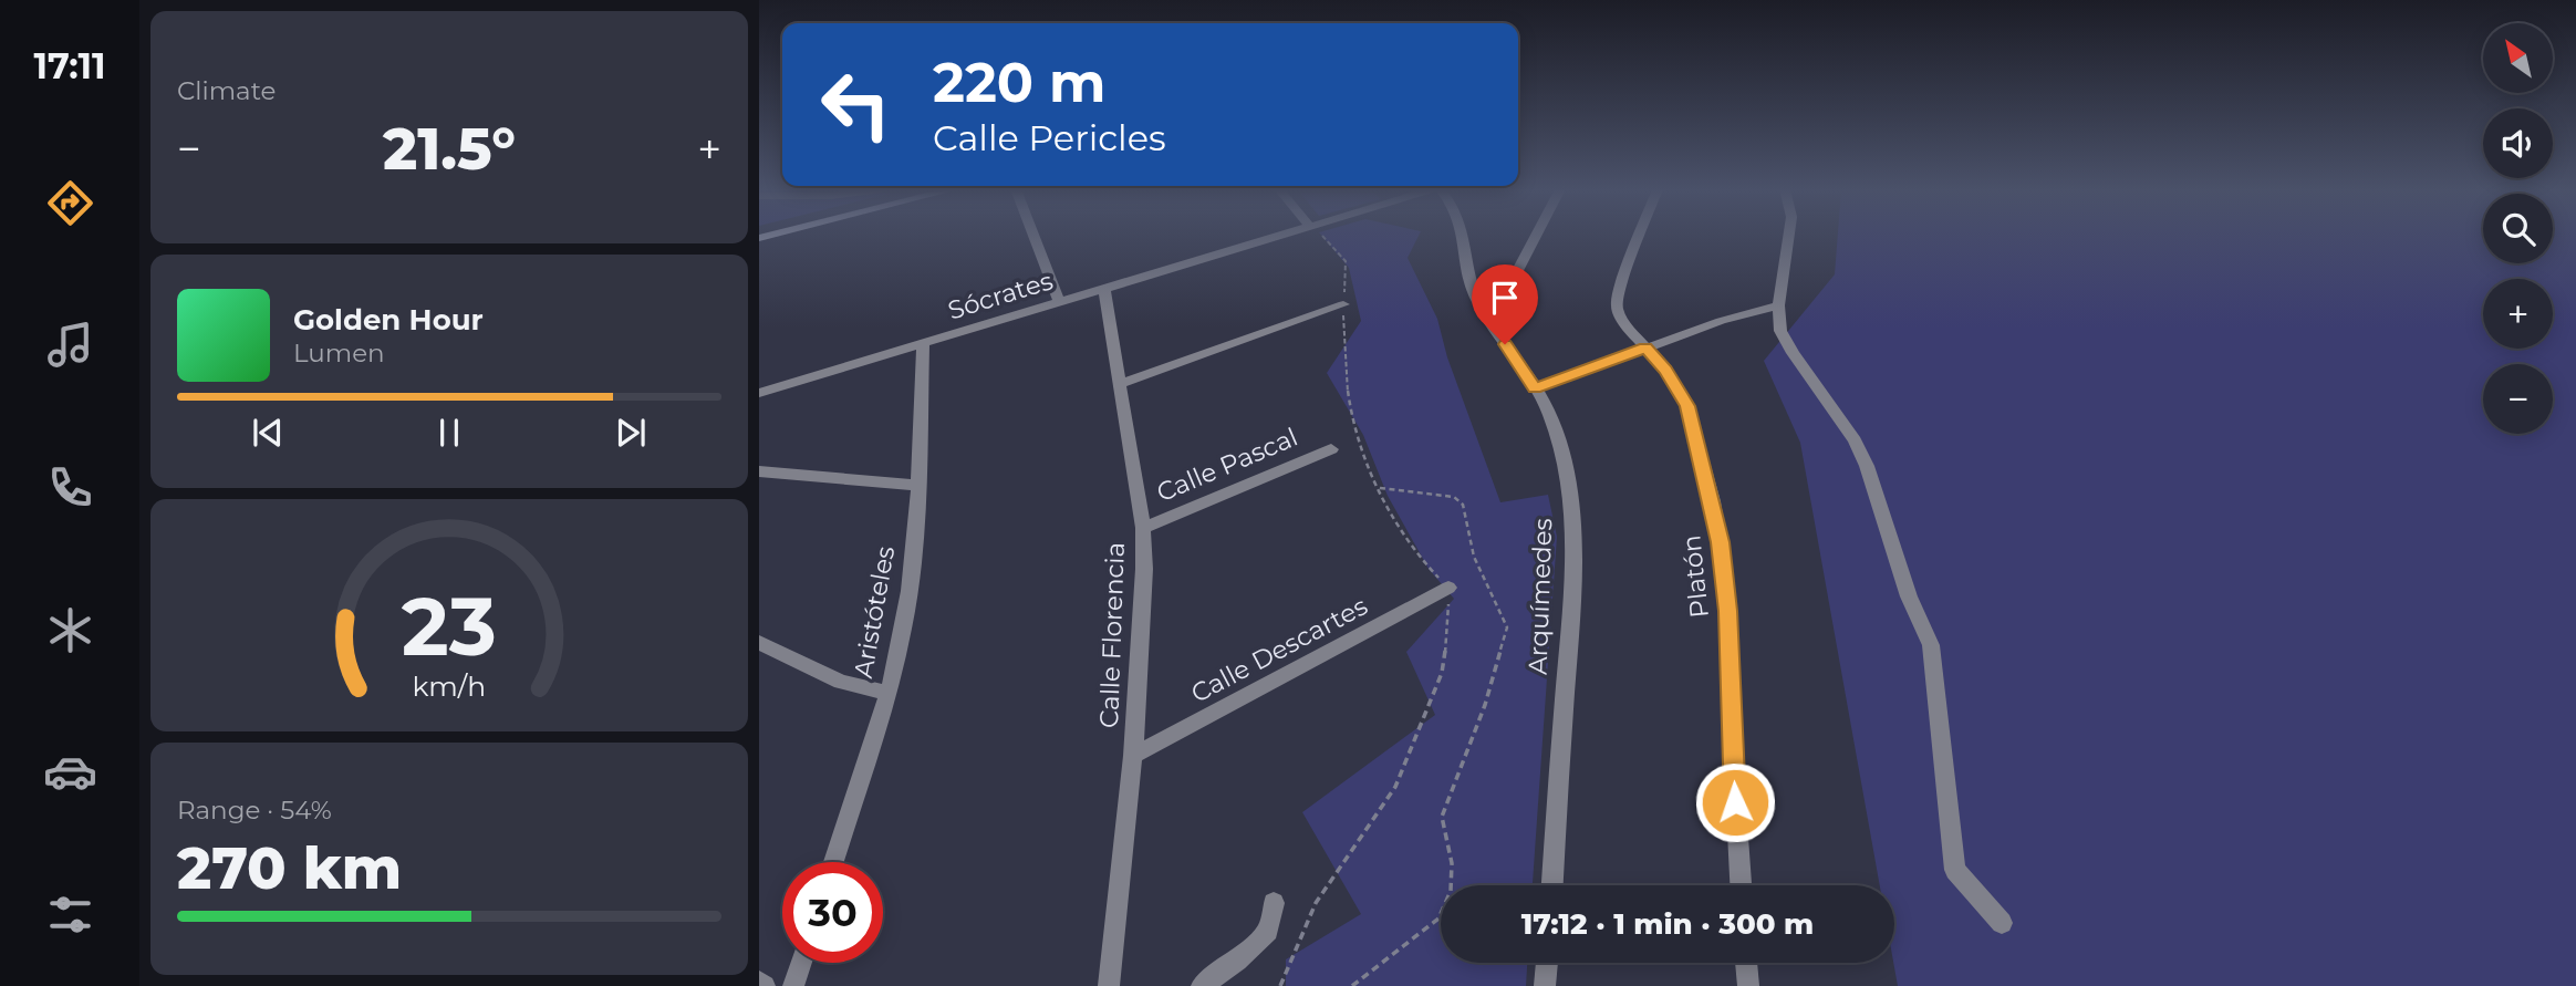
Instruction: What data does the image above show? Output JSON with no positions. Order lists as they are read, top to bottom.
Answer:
{
  "streets": {
    "street": [
      "Sócrates",
      "Calle Pascal",
      "Platón",
      "Arquímedes",
      "Aristóteles",
      "Calle Florencia",
      "Calle Descartes"
    ]
  },
  "crossings": [
    ["Sócrates", "Aristóteles"],
    ["Sócrates", "Calle Florencia"],
    ["Calle Pascal", "Calle Florencia"],
    ["Calle Florencia", "Calle Descartes"]
  ],
  "north": "top left",
  "page": {
    "tabs": "17:11",
    "tile": [
      "Climate",
      ["Range · 54%", "270 km"]
    ],
    "map_buttons": ["+", "−"],
    "turn": ["220 m", "Calle Pericles"],
    "heat": ["−", "21.5°", "+"],
    "song": ["Golden Hour", "Lumen"],
    "limit": "30",
    "trip": "17:12 · 1 min · 300 m",
    "gauge": ["23", "km/h"]
  }
}
